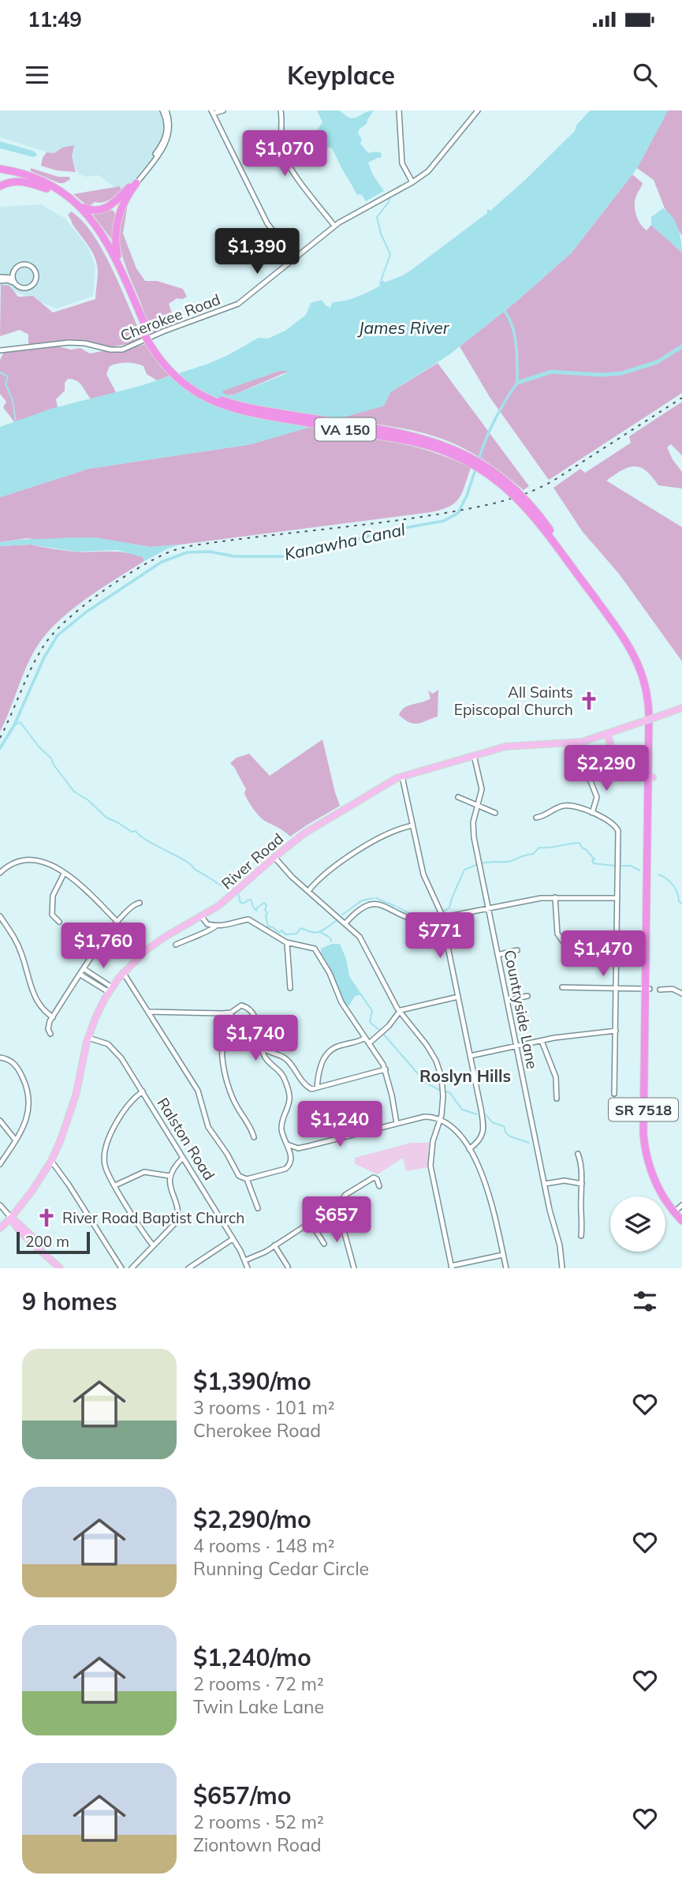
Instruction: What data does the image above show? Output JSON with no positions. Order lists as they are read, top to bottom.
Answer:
{
  "streets": {
    "highway": ["VA 150", "SR 7518"],
    "main road": ["River Road"],
    "street": ["Cherokee Road", "Countryside Lane", "Ralston Road"]
  },
  "crossings": [
    ["VA 150", "SR 7518"],
    ["River Road", "Countryside Lane"],
    ["River Road", "Ralston Road"]
  ],
  "districts": ["Roslyn Hills"],
  "water": ["James River", "Kanawha Canal"],
  "places": {
    "church": ["All Saints Episcopal Church", "River Road Baptist Church"]
  },
  "scale_bar": "200 m",
  "page": {
    "status": "11:49",
    "header": "Keyplace",
    "price": [
      "$1,070",
      "$1,390",
      "$2,290",
      "$771",
      "$1,760",
      "$1,470",
      "$1,740",
      "$1,240",
      "$657"
    ],
    "scale": "200 m",
    "heading": "9 homes",
    "list": [
      {
        "name": "$1,390/mo",
        "note": "3 rooms · 101 m² · Cherokee Road"
      },
      {
        "name": "$2,290/mo",
        "note": "4 rooms · 148 m² · Running Cedar Circle"
      },
      {
        "name": "$1,240/mo",
        "note": "2 rooms · 72 m² · Twin Lake Lane"
      },
      {
        "name": "$657/mo",
        "note": "2 rooms · 52 m² · Ziontown Road"
      }
    ]
  }
}
